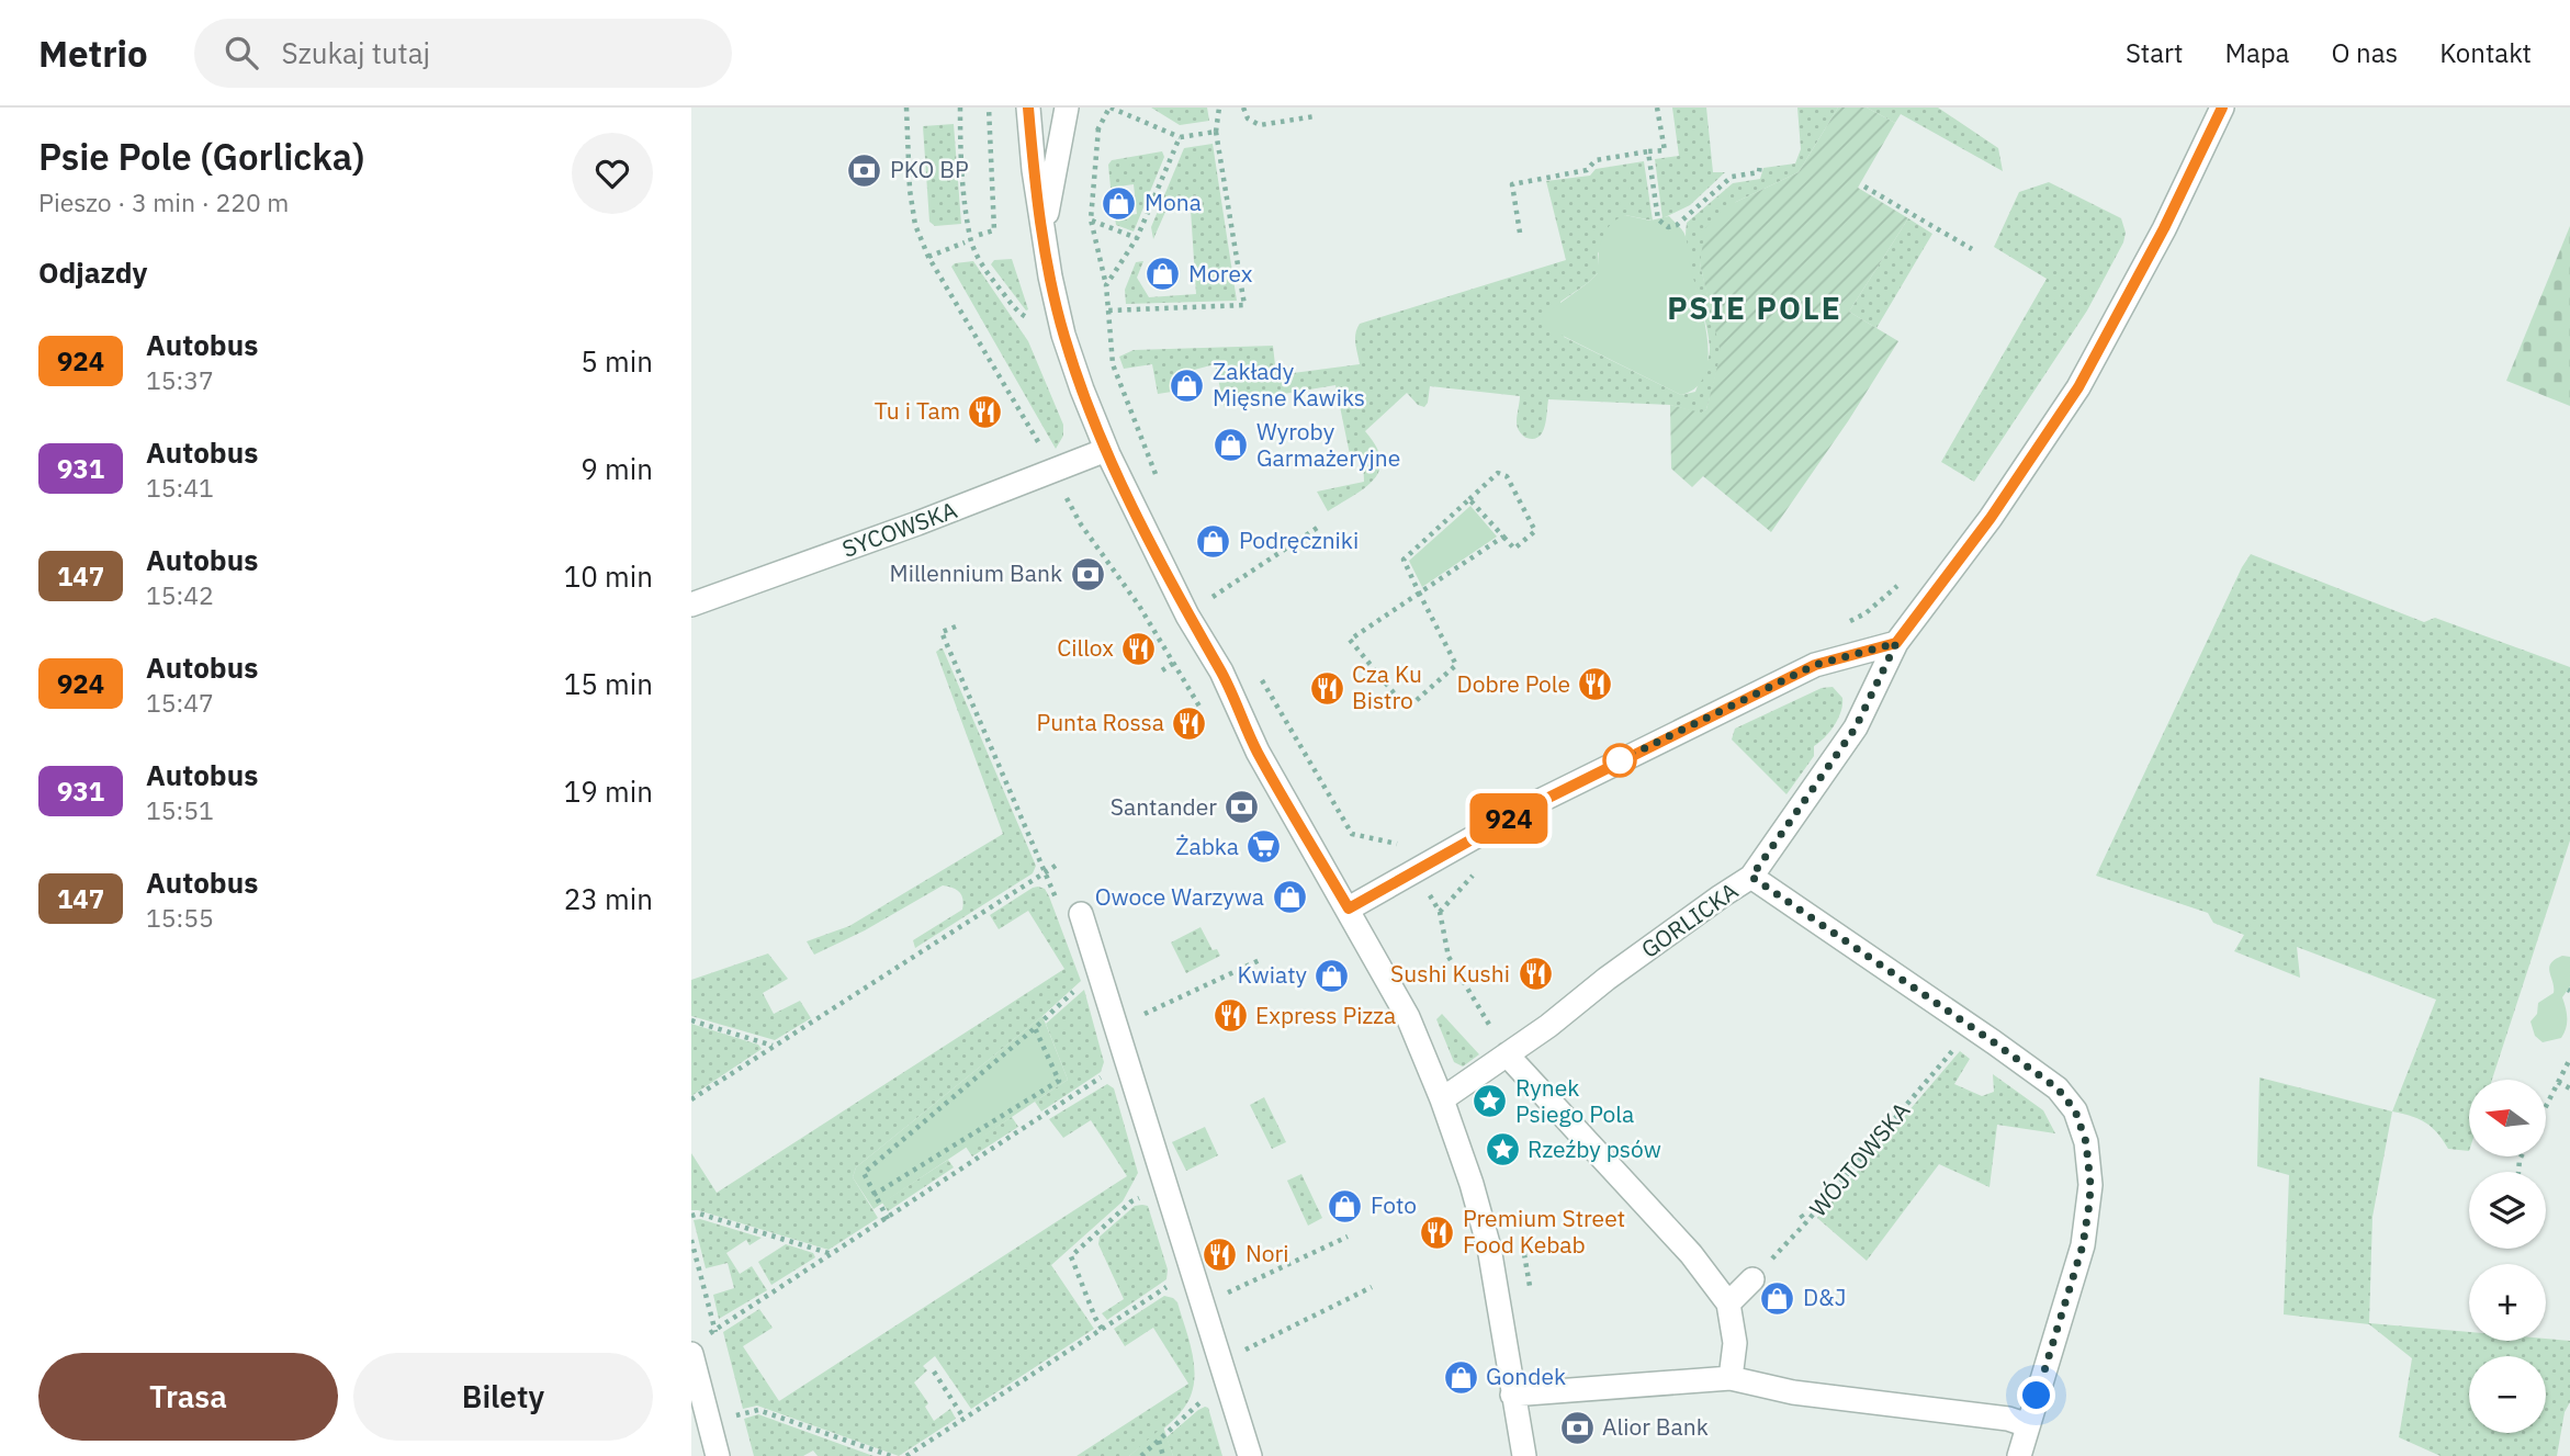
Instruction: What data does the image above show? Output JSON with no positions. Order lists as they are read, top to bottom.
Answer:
{
  "streets": {
    "street": ["SYCOWSKA", "GORLICKA"],
    "path": ["WÓJTOWSKA"]
  },
  "districts": ["PSIE POLE"],
  "places": {
    "bank": [
      "PKO BP",
      "Millennium Bank",
      "Santander",
      "Alior Bank"
    ],
    "shop": [
      "Mona",
      "Morex",
      "Zakłady Mięsne Kawiks",
      "Wyroby Garmażeryjne",
      "Podręczniki",
      "Owoce Warzywa",
      "Kwiaty",
      "Foto",
      "D&J",
      "Gondek"
    ],
    "restaurant": [
      "Tu i Tam",
      "Cillox",
      "Dobre Pole",
      "Cza Ku Bistro",
      "Punta Rossa",
      "Sushi Kushi",
      "Express Pizza",
      "Premium Street Food Kebab",
      "Nori"
    ],
    "supermarket": ["Żabka"],
    "place": ["Rynek Psiego Pola", "Rzeźby psów"]
  },
  "lines": ["bus line 924"],
  "north": "left",
  "page": {
    "header": "Metrio",
    "search": "Szukaj tutaj",
    "nav": [
      "Start",
      "Mapa",
      "O nas",
      "Kontakt"
    ],
    "heading": [
      ["Psie Pole (Gorlicka)", "Pieszo · 3 min · 220 m"],
      "Odjazdy"
    ],
    "on_map": "924",
    "list": [
      {
        "mark": "924",
        "name": "Autobus",
        "note": "15:37",
        "value": "5 min"
      },
      {
        "mark": "931",
        "name": "Autobus",
        "note": "15:41",
        "value": "9 min"
      },
      {
        "mark": "147",
        "name": "Autobus",
        "note": "15:42",
        "value": "10 min"
      },
      {
        "mark": "924",
        "name": "Autobus",
        "note": "15:47",
        "value": "15 min"
      },
      {
        "mark": "931",
        "name": "Autobus",
        "note": "15:51",
        "value": "19 min"
      },
      {
        "mark": "147",
        "name": "Autobus",
        "note": "15:55",
        "value": "23 min"
      }
    ],
    "map_buttons": ["+", "−"],
    "buttons": ["Trasa", "Bilety"]
  }
}
